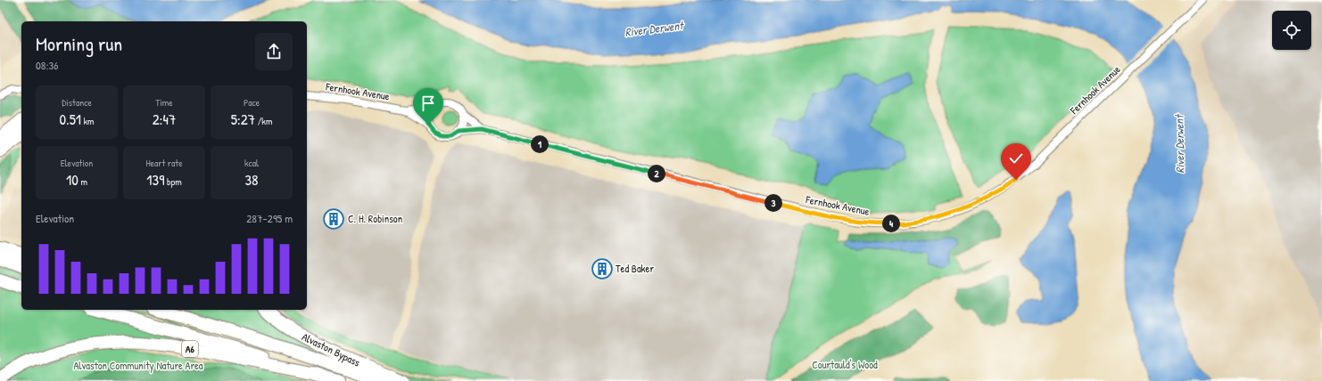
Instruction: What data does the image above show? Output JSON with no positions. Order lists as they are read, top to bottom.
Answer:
{
  "streets": {
    "highway": ["A6", "Alvaston Bypass"],
    "street": ["Fernhook Avenue"]
  },
  "water": ["River Derwent"],
  "parks": ["Courtauld's Wood", "Alvaston Community Nature Area"],
  "places": {
    "building": ["C. H. Robinson", "Ted Baker"]
  },
  "page": {
    "heading": ["Morning run", "08:36"],
    "stats": [
      ["Distance", "0.51 km"],
      ["Time", "2:47"],
      ["Pace", "5:27 /km"],
      ["Elevation", "10 m"],
      ["Heart rate", "139 bpm"],
      ["kcal", "38"]
    ],
    "pins": [
      "1",
      "2",
      "3",
      "4"
    ],
    "chart": ["Elevation", "287–295 m"]
  }
}
